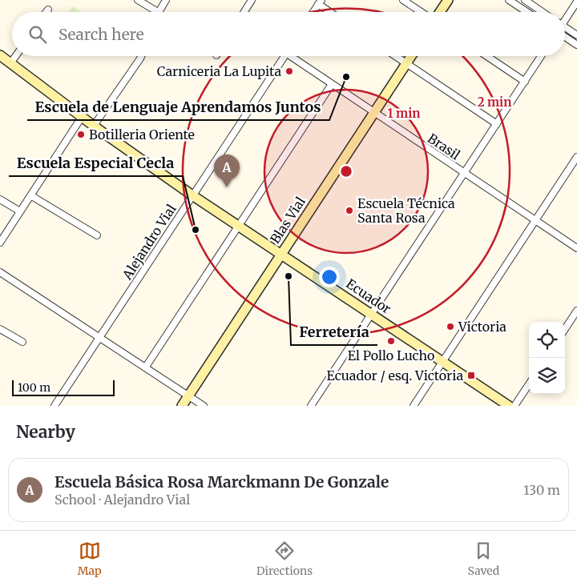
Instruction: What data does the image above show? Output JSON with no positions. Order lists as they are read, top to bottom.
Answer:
{
  "streets": {
    "street": [
      "Brasil",
      "Blas Vial",
      "Alejandro Vial",
      "Ecuador"
    ]
  },
  "crossings": [
    ["Brasil", "Blas Vial"],
    ["Blas Vial", "Ecuador"],
    ["Alejandro Vial", "Ecuador"]
  ],
  "places": {
    "other": [
      "Carniceria La Lupita",
      "Escuela de Lenguaje Aprendamos Juntos",
      "Botilleria Oriente",
      "Escuela Técnica Santa Rosa",
      "Escuela Especial Cecla",
      "Ferretería",
      "Victoria",
      "El Pollo Lucho"
    ],
    "transit": ["Ecuador / esq. Victoria"]
  },
  "scale_bar": "100 m",
  "page": {
    "search": "Search here",
    "pins": "A",
    "scale": "100 m",
    "heading": "Nearby",
    "list": [
      {
        "mark": "A",
        "name": "Escuela Básica Rosa Marckmann De Gonzale",
        "note": "School · Alejandro Vial",
        "value": "130 m"
      }
    ],
    "nav": ["Map", "Directions", "Saved"]
  },
  "rings": ["2 min", "1 min"]
}
